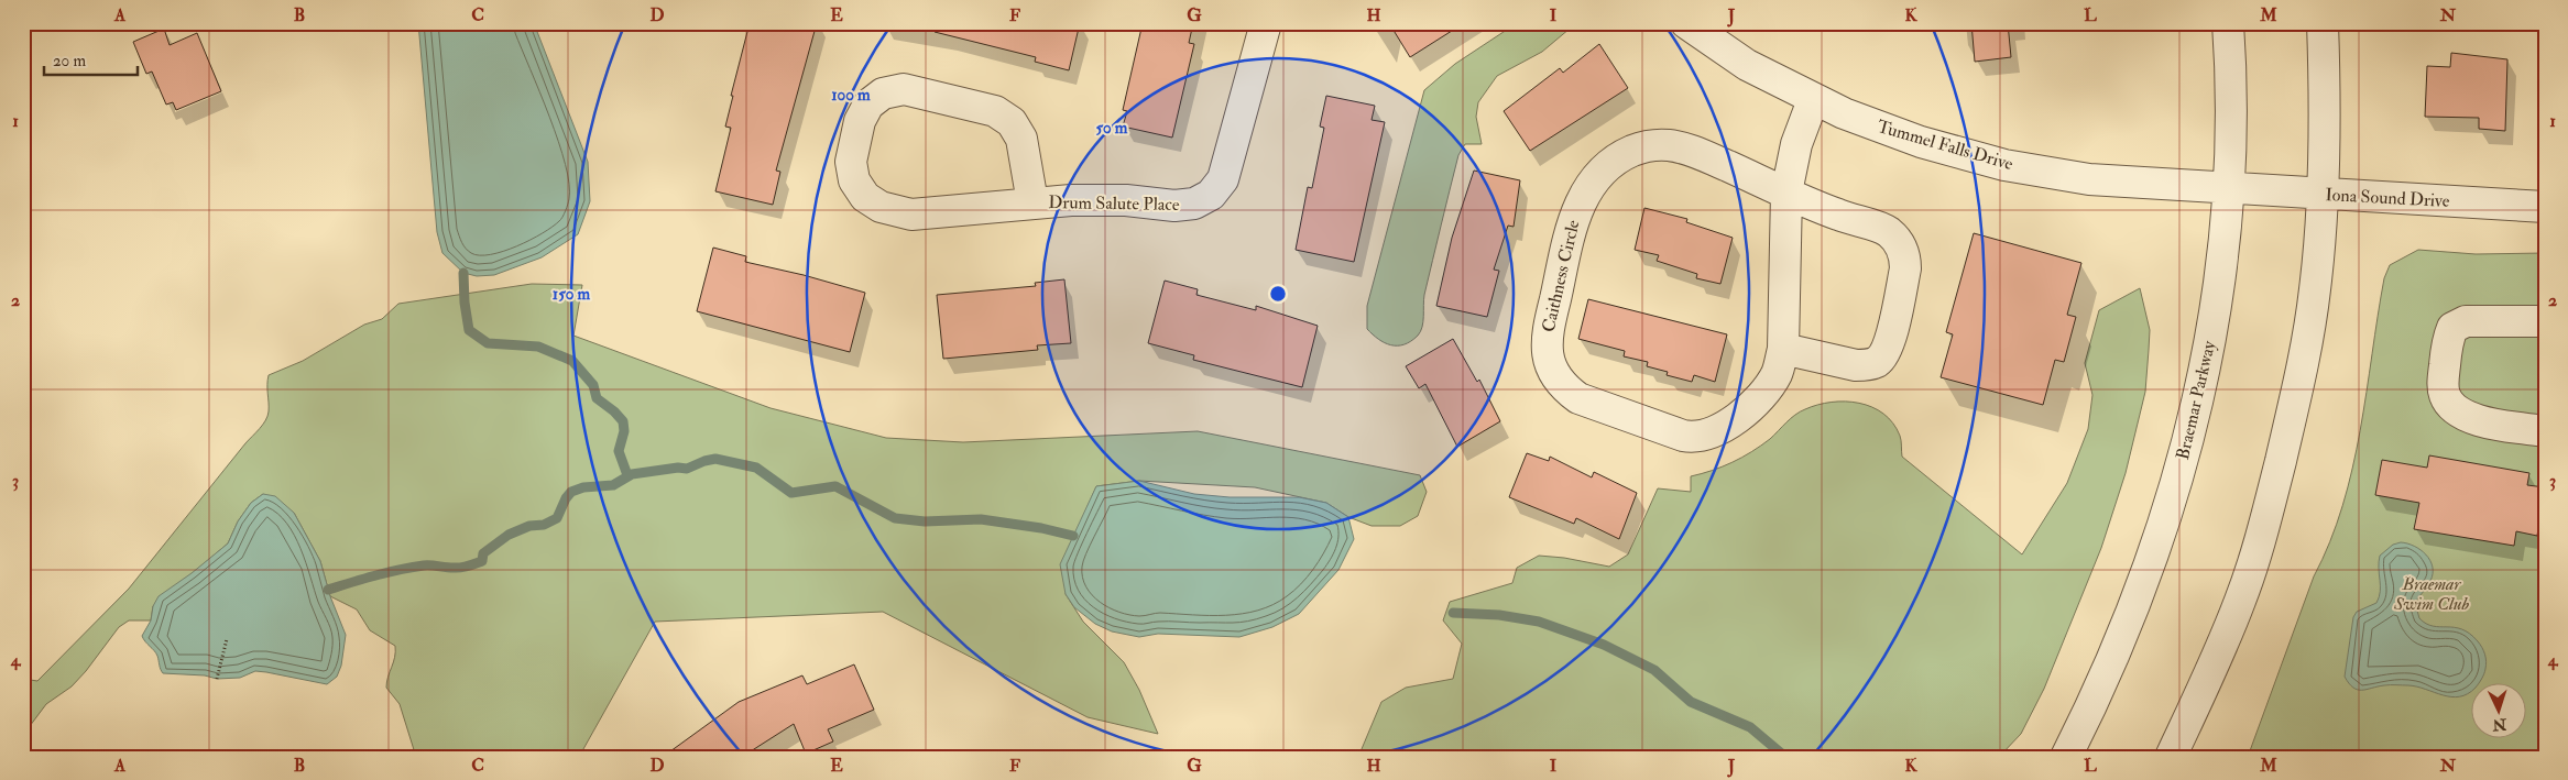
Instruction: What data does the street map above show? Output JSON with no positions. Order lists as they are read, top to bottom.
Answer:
{
  "streets": {
    "street": [
      "Tummel Falls Drive",
      "Iona Sound Drive",
      "Drum Salute Place",
      "Caithness Circle",
      "Braemar Parkway"
    ]
  },
  "crossings": [
    ["Tummel Falls Drive", "Iona Sound Drive"],
    ["Tummel Falls Drive", "Caithness Circle"],
    ["Tummel Falls Drive", "Braemar Parkway"],
    ["Iona Sound Drive", "Braemar Parkway"]
  ],
  "parks": ["Braemar Swim Club"],
  "scale_bar": "20 m",
  "north": "bottom",
  "grid": {
    "columns": [
      "A",
      "B",
      "C",
      "D",
      "E",
      "F",
      "G",
      "H",
      "I",
      "J",
      "K",
      "L",
      "M",
      "N"
    ],
    "rows": [
      "1",
      "2",
      "3",
      "4"
    ]
  },
  "rings": ["100 m", "50 m", "150 m"]
}
